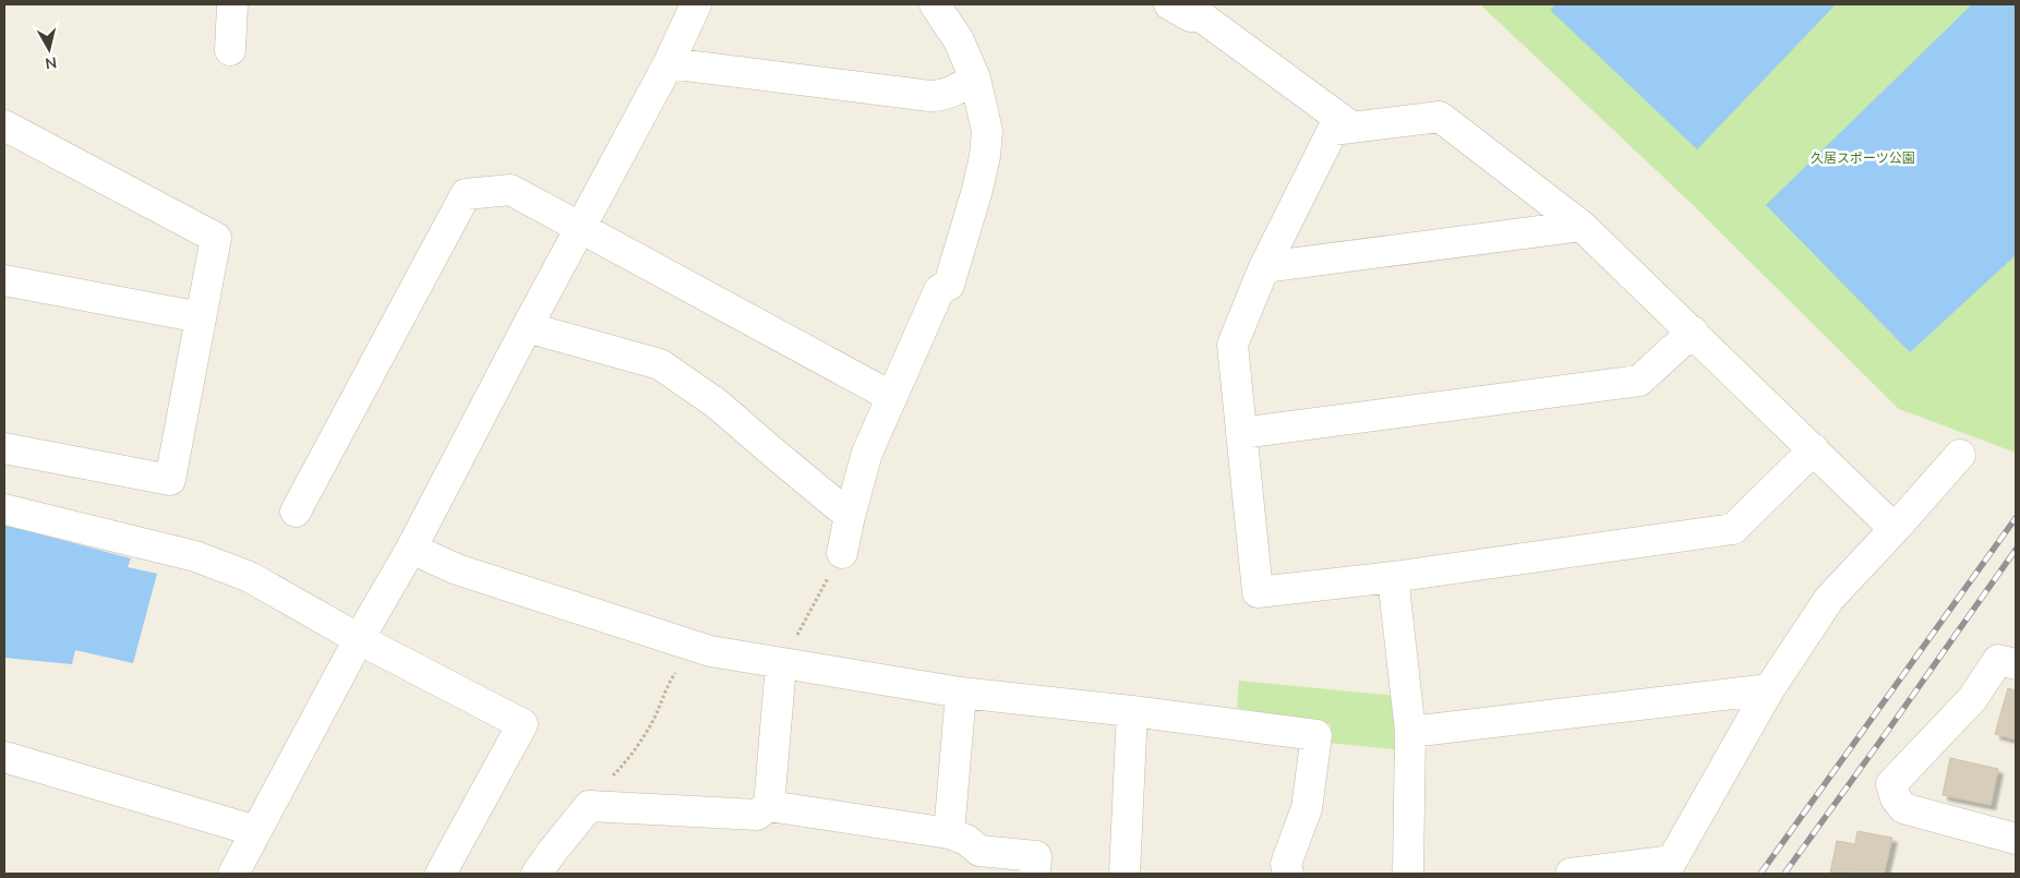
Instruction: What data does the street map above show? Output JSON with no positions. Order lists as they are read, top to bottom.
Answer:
{
  "parks": ["久居スポーツ公園"],
  "north": "bottom"
}
